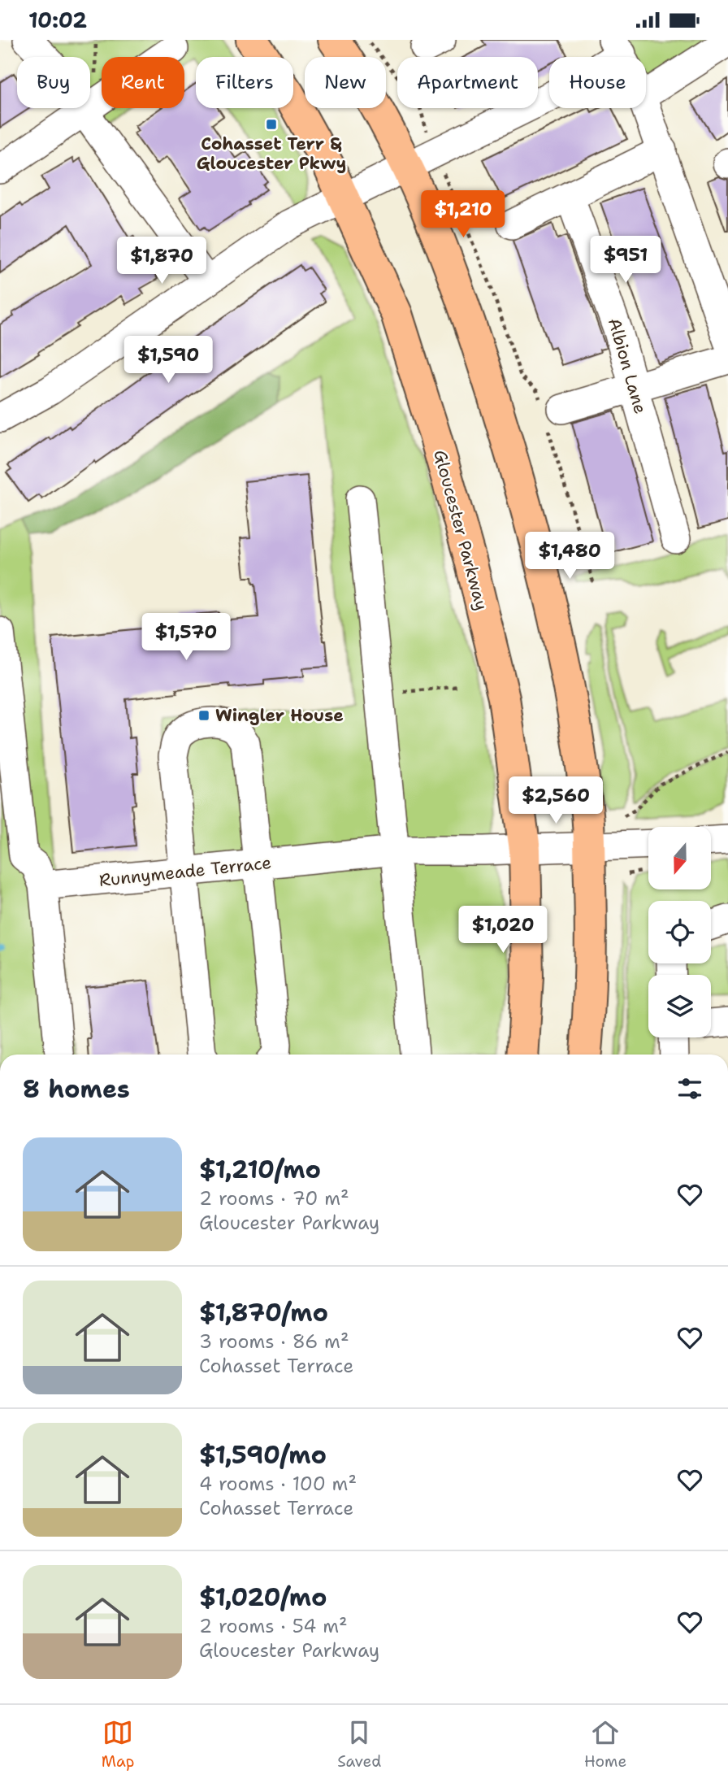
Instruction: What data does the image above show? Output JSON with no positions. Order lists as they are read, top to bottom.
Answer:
{
  "streets": {
    "main road": ["Gloucester Parkway"],
    "street": ["Albion Lane", "Runnymeade Terrace"]
  },
  "crossings": [
    ["Gloucester Parkway", "Runnymeade Terrace"]
  ],
  "places": {
    "transit": ["Cohasset Terr & Gloucester Pkwy", "Wingler House"]
  },
  "north": "bottom",
  "page": {
    "status": "10:02",
    "chip": [
      "Buy",
      "Rent",
      "Filters",
      "New",
      "Apartment",
      "House"
    ],
    "price": [
      "$1,210",
      "$951",
      "$1,870",
      "$1,590",
      "$1,480",
      "$1,570",
      "$2,560",
      "$1,020"
    ],
    "heading": "8 homes",
    "list": [
      {
        "name": "$1,210/mo",
        "note": "2 rooms · 70 m² · Gloucester Parkway"
      },
      {
        "name": "$1,870/mo",
        "note": "3 rooms · 86 m² · Cohasset Terrace"
      },
      {
        "name": "$1,590/mo",
        "note": "4 rooms · 100 m² · Cohasset Terrace"
      },
      {
        "name": "$1,020/mo",
        "note": "2 rooms · 54 m² · Gloucester Parkway"
      }
    ],
    "tabs": ["Map", "Saved", "Home"]
  }
}
